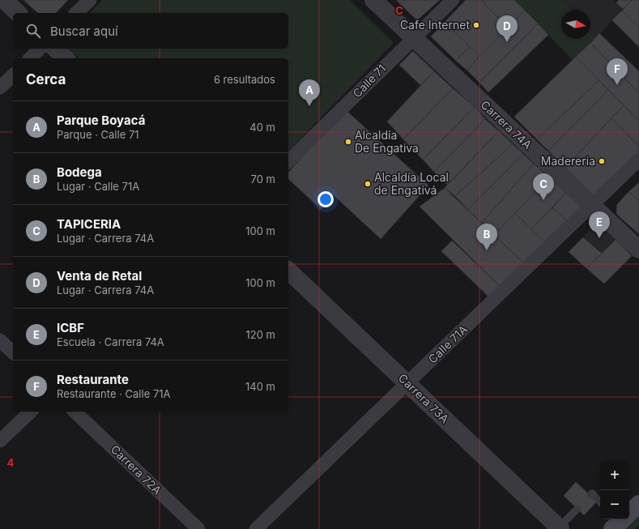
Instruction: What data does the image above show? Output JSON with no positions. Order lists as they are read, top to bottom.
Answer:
{
  "streets": {
    "street": [
      "Calle 71",
      "Carrera 74A",
      "Calle 71A",
      "Carrera 73A",
      "Carrera 72A"
    ]
  },
  "crossings": [
    ["Calle 71", "Carrera 74A"],
    ["Carrera 74A", "Calle 71A"],
    ["Calle 71A", "Carrera 73A"]
  ],
  "places": [
    "Cafe Internet",
    "Alcaldía De Engativa",
    "Madereria",
    "Alcaldía Local de Engativá"
  ],
  "north": "right",
  "page": {
    "search": "Buscar aquí",
    "pins": [
      "D",
      "F",
      "A",
      "C",
      "E",
      "B"
    ],
    "heading": ["Cerca", "6 resultados"],
    "list": [
      {
        "mark": "A",
        "name": "Parque Boyacá",
        "note": "Parque · Calle 71",
        "value": "40 m"
      },
      {
        "mark": "B",
        "name": "Bodega",
        "note": "Lugar · Calle 71A",
        "value": "70 m"
      },
      {
        "mark": "C",
        "name": "TAPICERIA",
        "note": "Lugar · Carrera 74A",
        "value": "100 m"
      },
      {
        "mark": "D",
        "name": "Venta de Retal",
        "note": "Lugar · Carrera 74A",
        "value": "100 m"
      },
      {
        "mark": "E",
        "name": "ICBF",
        "note": "Escuela · Carrera 74A",
        "value": "120 m"
      },
      {
        "mark": "F",
        "name": "Restaurante",
        "note": "Restaurante · Calle 71A",
        "value": "140 m"
      }
    ],
    "map_buttons": ["+", "−"]
  },
  "grid": {
    "columns": ["C"],
    "rows": ["4"]
  }
}
